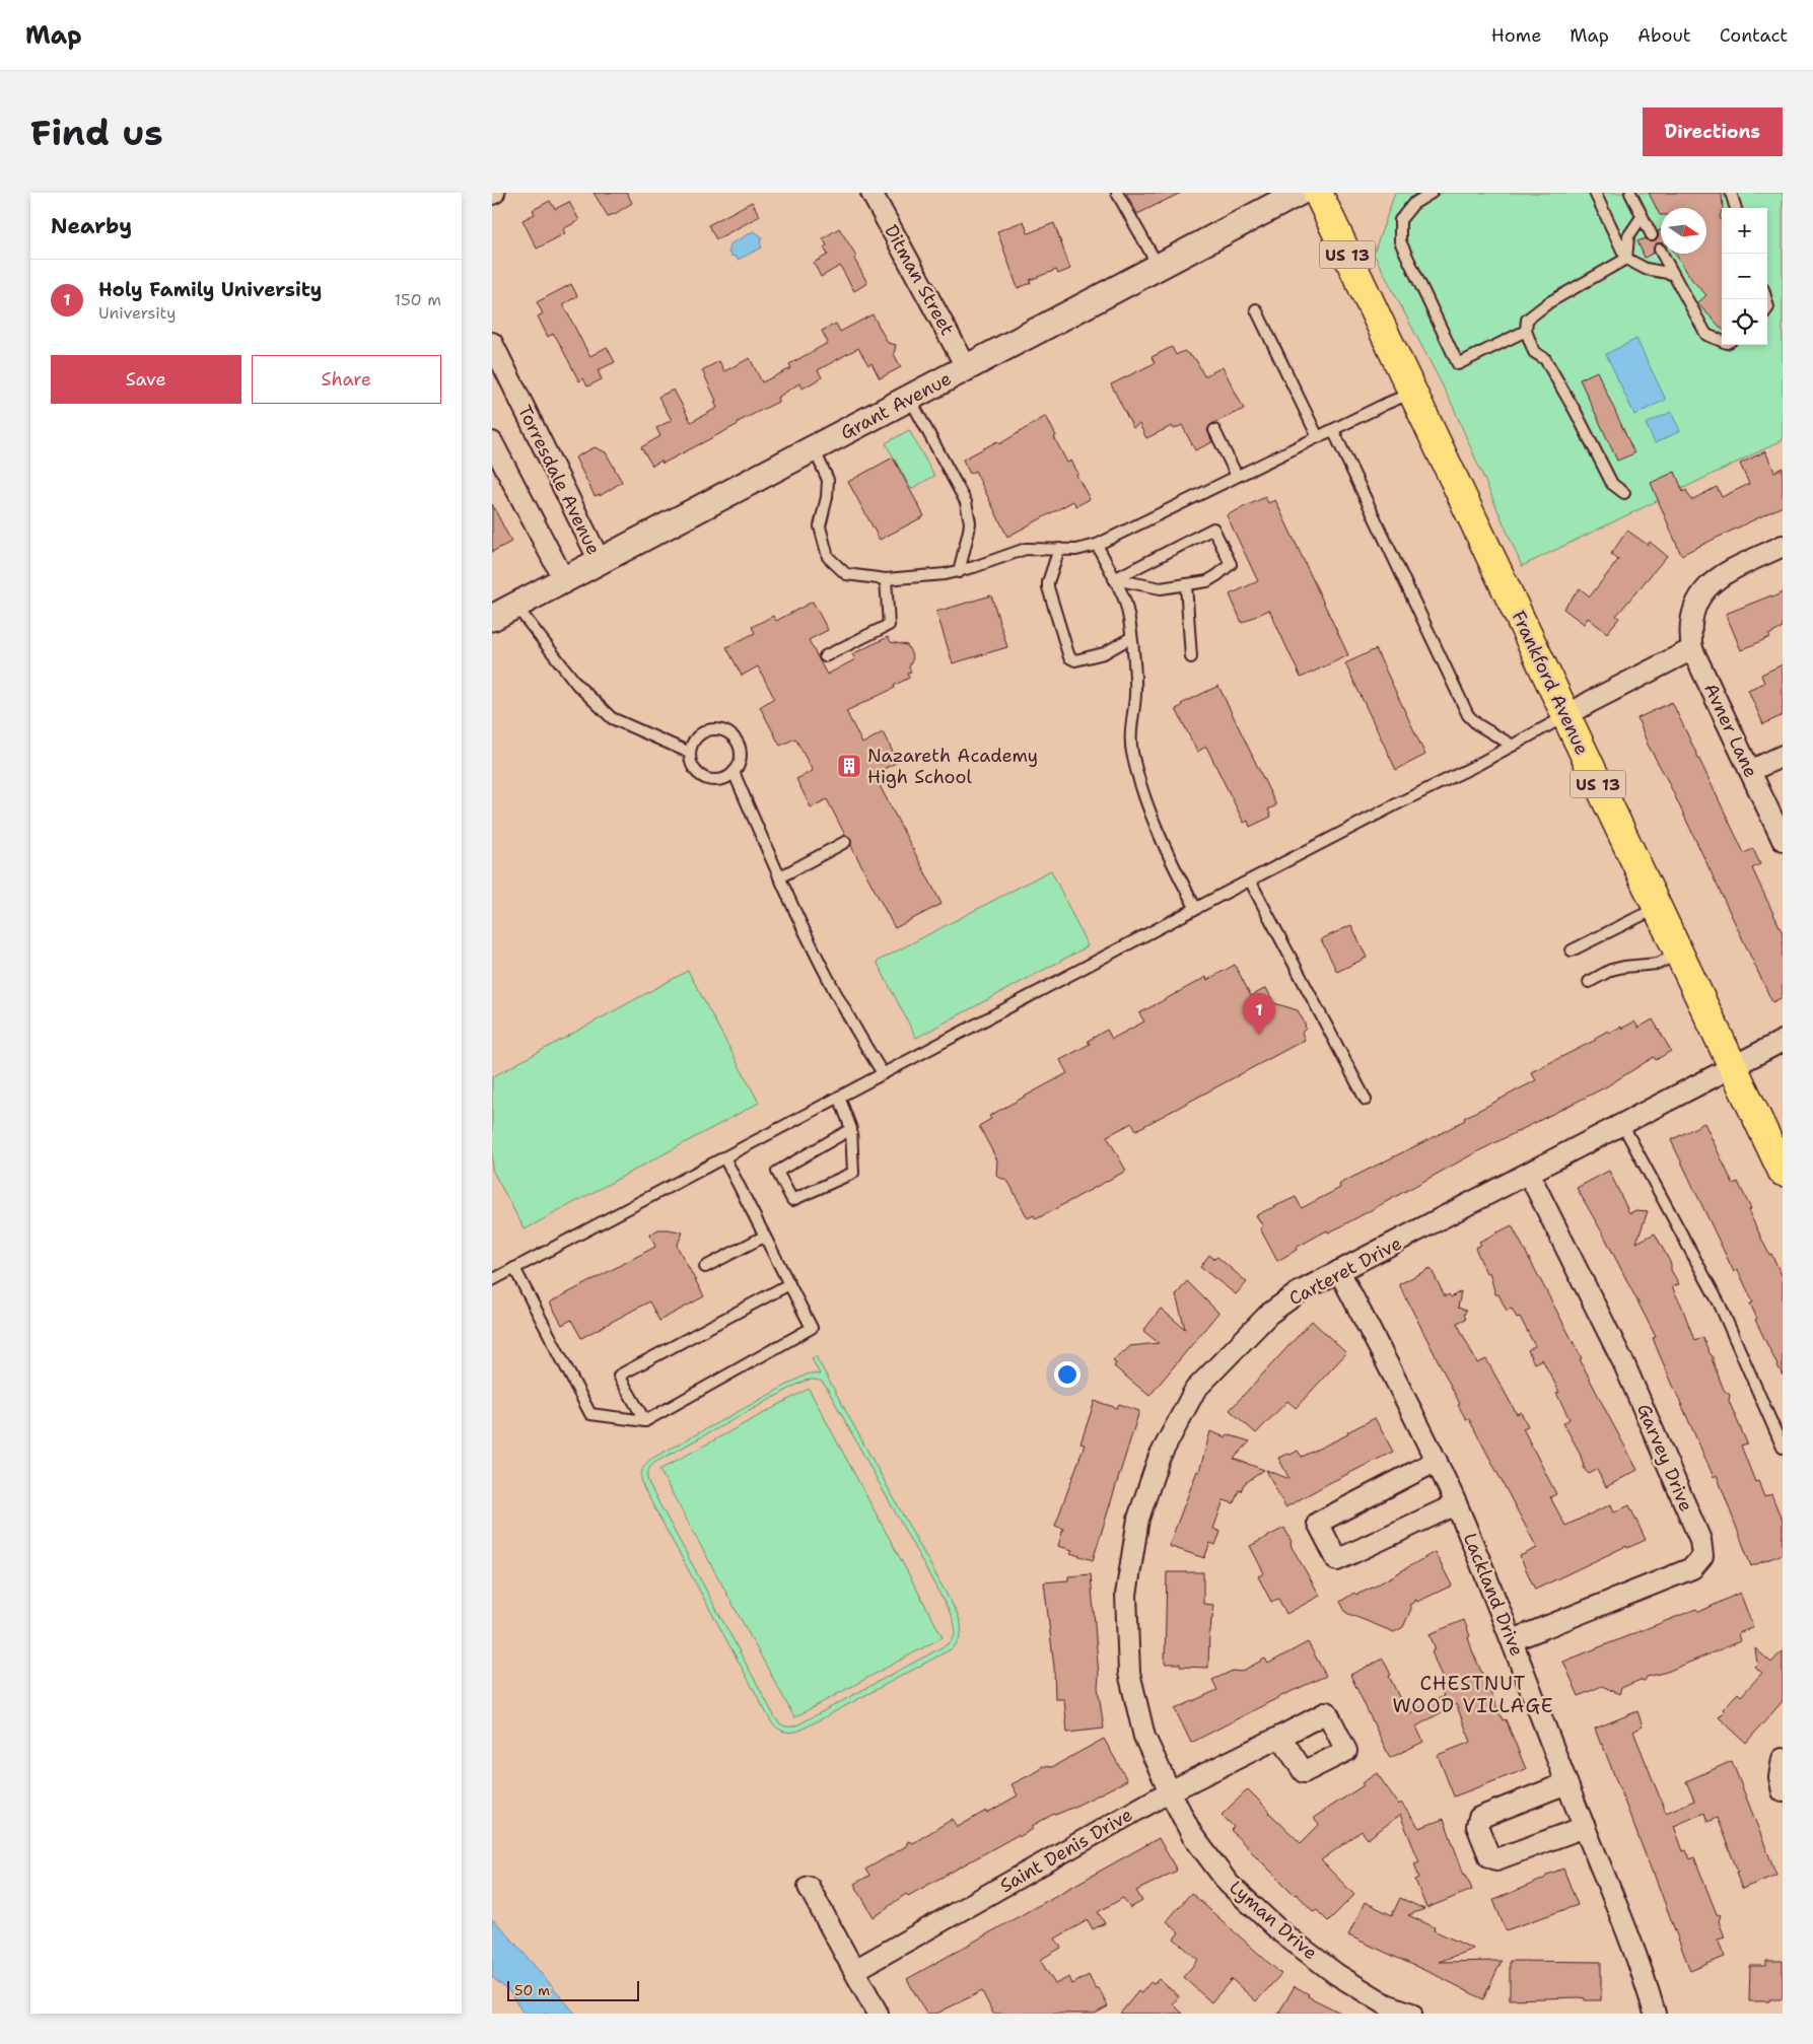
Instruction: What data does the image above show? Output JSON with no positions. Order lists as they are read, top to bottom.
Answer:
{
  "streets": {
    "main road": ["US 13", "Frankford Avenue"],
    "street": [
      "Ditman Street",
      "Grant Avenue",
      "Torresdale Avenue",
      "Avner Lane",
      "Carteret Drive",
      "Garvey Drive",
      "Lackland Drive",
      "Saint Denis Drive",
      "Lyman Drive"
    ]
  },
  "crossings": [
    ["Ditman Street", "Grant Avenue"],
    ["Grant Avenue", "Torresdale Avenue"],
    ["Frankford Avenue", "Carteret Drive"],
    ["Carteret Drive", "Garvey Drive"],
    ["Carteret Drive", "Lackland Drive"],
    ["Carteret Drive", "Saint Denis Drive"],
    ["Carteret Drive", "Lyman Drive"],
    ["Garvey Drive", "Lackland Drive"],
    ["Saint Denis Drive", "Lyman Drive"]
  ],
  "districts": ["CHESTNUT WOOD VILLAGE"],
  "places": {
    "building": ["Nazareth Academy High School"]
  },
  "scale_bar": "50 m",
  "north": "right",
  "page": {
    "header": "Map",
    "nav": [
      "Home",
      "Map",
      "About",
      "Contact"
    ],
    "buttons": [
      "Directions",
      ["Save", "Share"]
    ],
    "title": "Find us",
    "heading": "Nearby",
    "map_buttons": ["+", "−"],
    "list": [
      {
        "mark": "1",
        "name": "Holy Family University",
        "note": "University",
        "value": "150 m"
      }
    ],
    "pins": "1",
    "scale": "50 m"
  }
}
